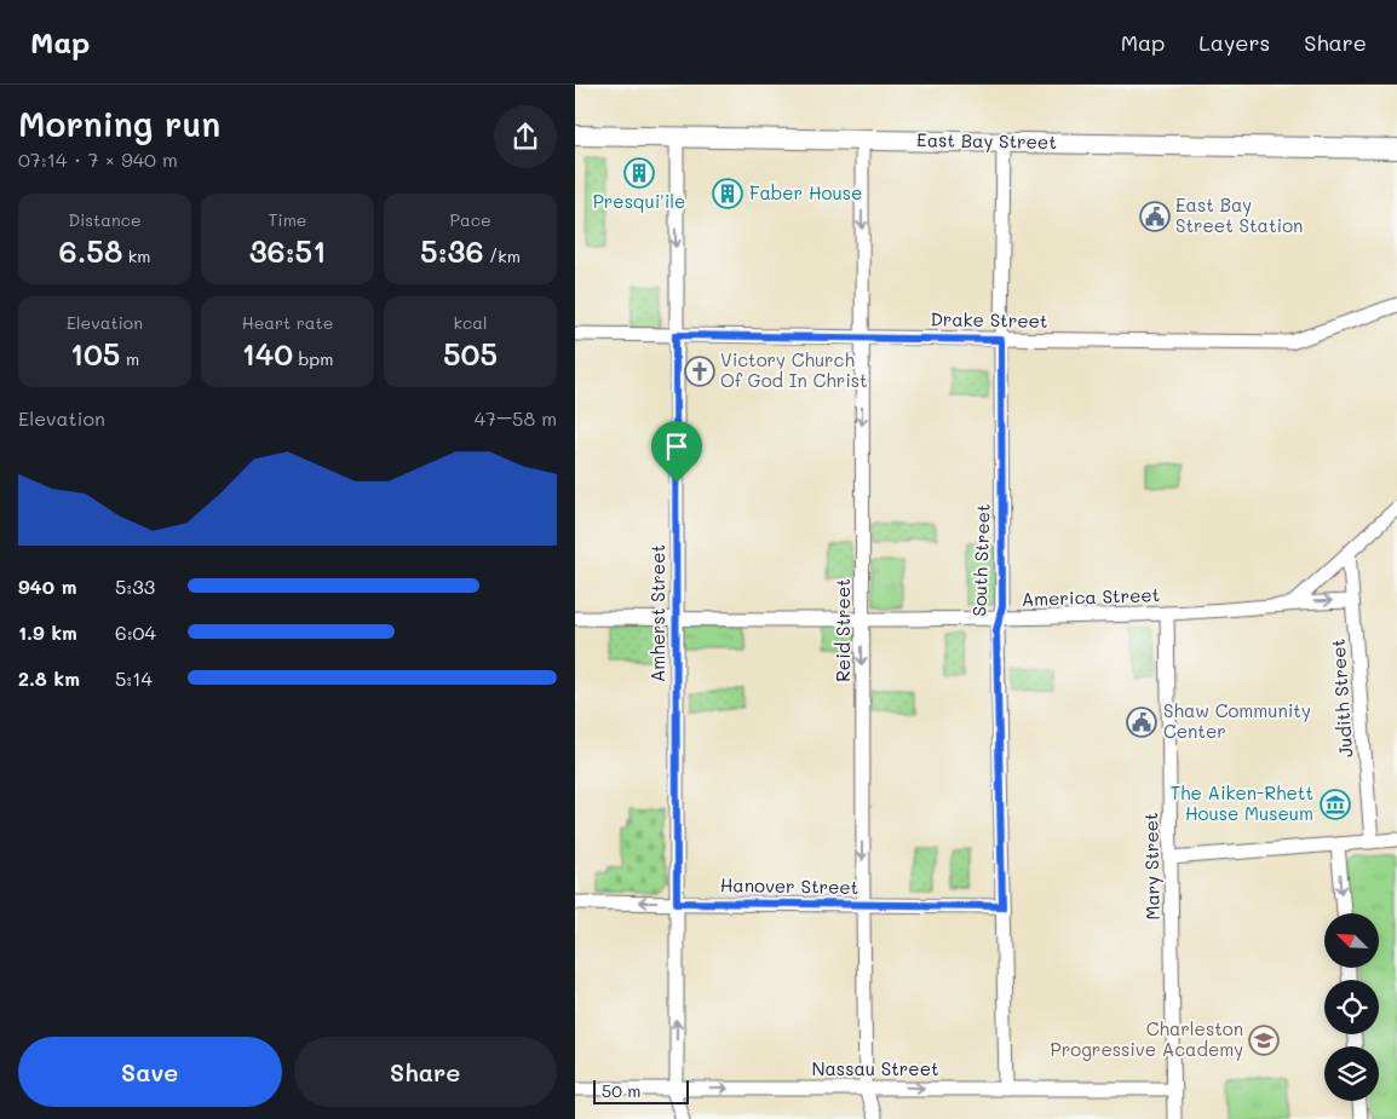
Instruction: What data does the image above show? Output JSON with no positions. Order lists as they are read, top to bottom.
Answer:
{
  "streets": {
    "main road": ["East Bay Street"],
    "street": [
      "Drake Street",
      "South Street",
      "America Street",
      "Amherst Street",
      "Reid Street",
      "Judith Street",
      "Mary Street",
      "Hanover Street",
      "Nassau Street"
    ]
  },
  "crossings": [
    ["East Bay Street", "South Street"],
    ["East Bay Street", "Amherst Street"],
    ["East Bay Street", "Reid Street"],
    ["Drake Street", "South Street"],
    ["Drake Street", "Amherst Street"],
    ["Drake Street", "Reid Street"],
    ["South Street", "America Street"],
    ["South Street", "Hanover Street"],
    ["South Street", "Nassau Street"],
    ["America Street", "Amherst Street"],
    ["America Street", "Reid Street"],
    ["America Street", "Judith Street"],
    ["America Street", "Mary Street"],
    ["Amherst Street", "Hanover Street"],
    ["Amherst Street", "Nassau Street"],
    ["Reid Street", "Hanover Street"],
    ["Reid Street", "Nassau Street"],
    ["Mary Street", "Nassau Street"]
  ],
  "one_way": ["Reid Street", "Nassau Street"],
  "places": {
    "building": ["Presqui'ile", "Faber House"],
    "public building": ["East Bay Street Station", "Shaw Community Center"],
    "church": ["Victory Church Of God In Christ"],
    "museum": ["The Aiken-Rhett House Museum"],
    "school or university": ["Charleston Progressive Academy"]
  },
  "scale_bar": "50 m",
  "north": "top left",
  "page": {
    "header": "Map",
    "nav": ["Map", "Layers", "Share"],
    "heading": ["Morning run", "07:14 · 7 × 940 m"],
    "stats": [
      ["Distance", "6.58 km"],
      ["Time", "36:51"],
      ["Pace", "5:36 /km"],
      ["Elevation", "105 m"],
      ["Heart rate", "140 bpm"],
      ["kcal", "505"]
    ],
    "chart": ["Elevation", "47–58 m"],
    "list": [
      {
        "name": "940 m",
        "note": "5:33"
      },
      {
        "name": "1.9 km",
        "note": "6:04"
      },
      {
        "name": "2.8 km",
        "note": "5:14"
      }
    ],
    "buttons": ["Save", "Share"],
    "scale": "50 m"
  }
}
